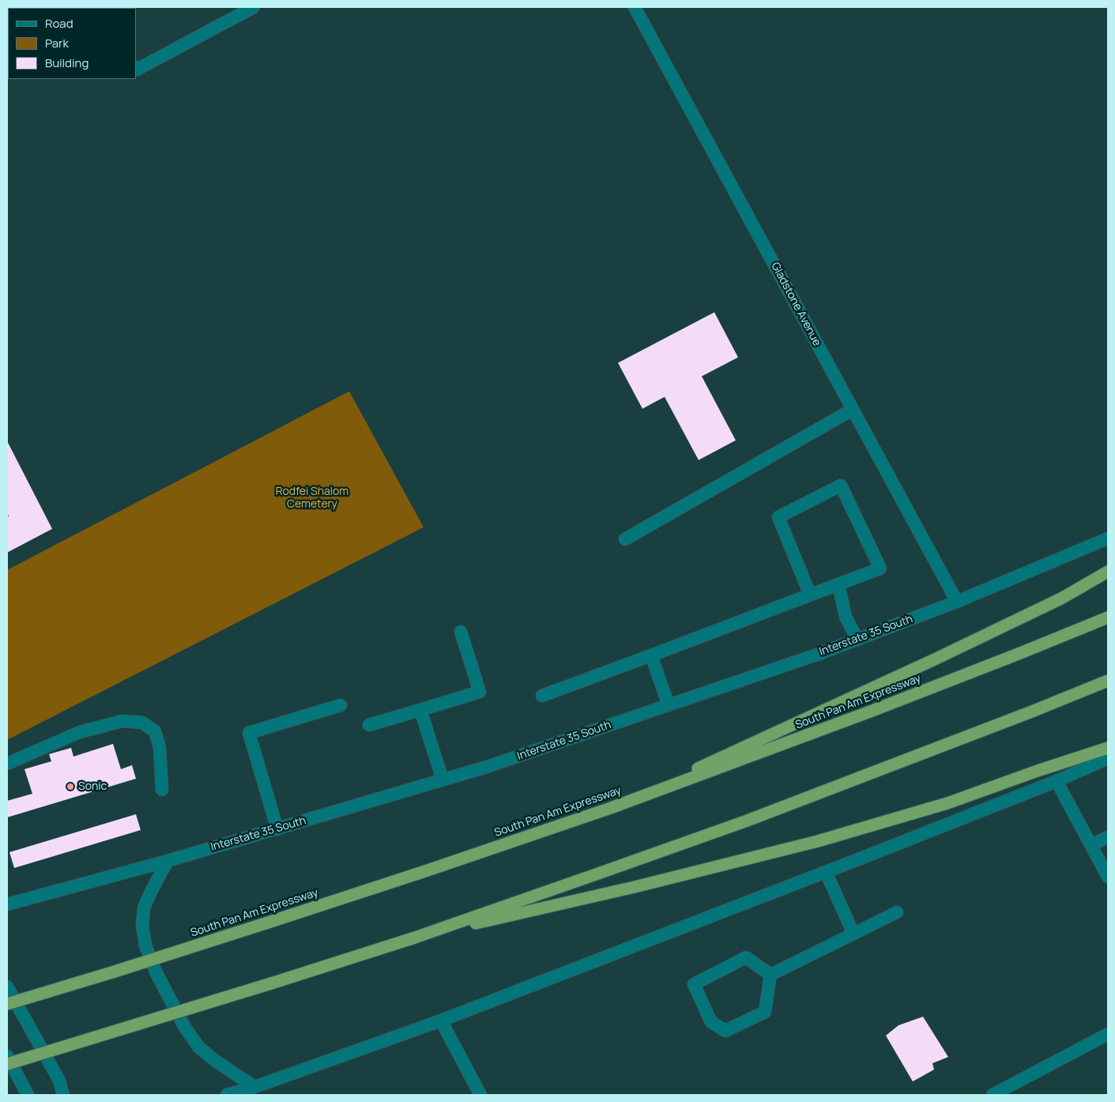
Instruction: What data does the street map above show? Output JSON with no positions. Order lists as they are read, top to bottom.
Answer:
{
  "streets": {
    "highway": ["South Pan Am Expressway"],
    "main road": ["Gladstone Avenue", "Interstate 35 South"]
  },
  "crossings": [
    ["Gladstone Avenue", "Interstate 35 South"]
  ],
  "parks": ["Rodfei Shalom Cemetery"],
  "places": ["Sonic"],
  "legend": ["Road", "Park", "Building"]
}
